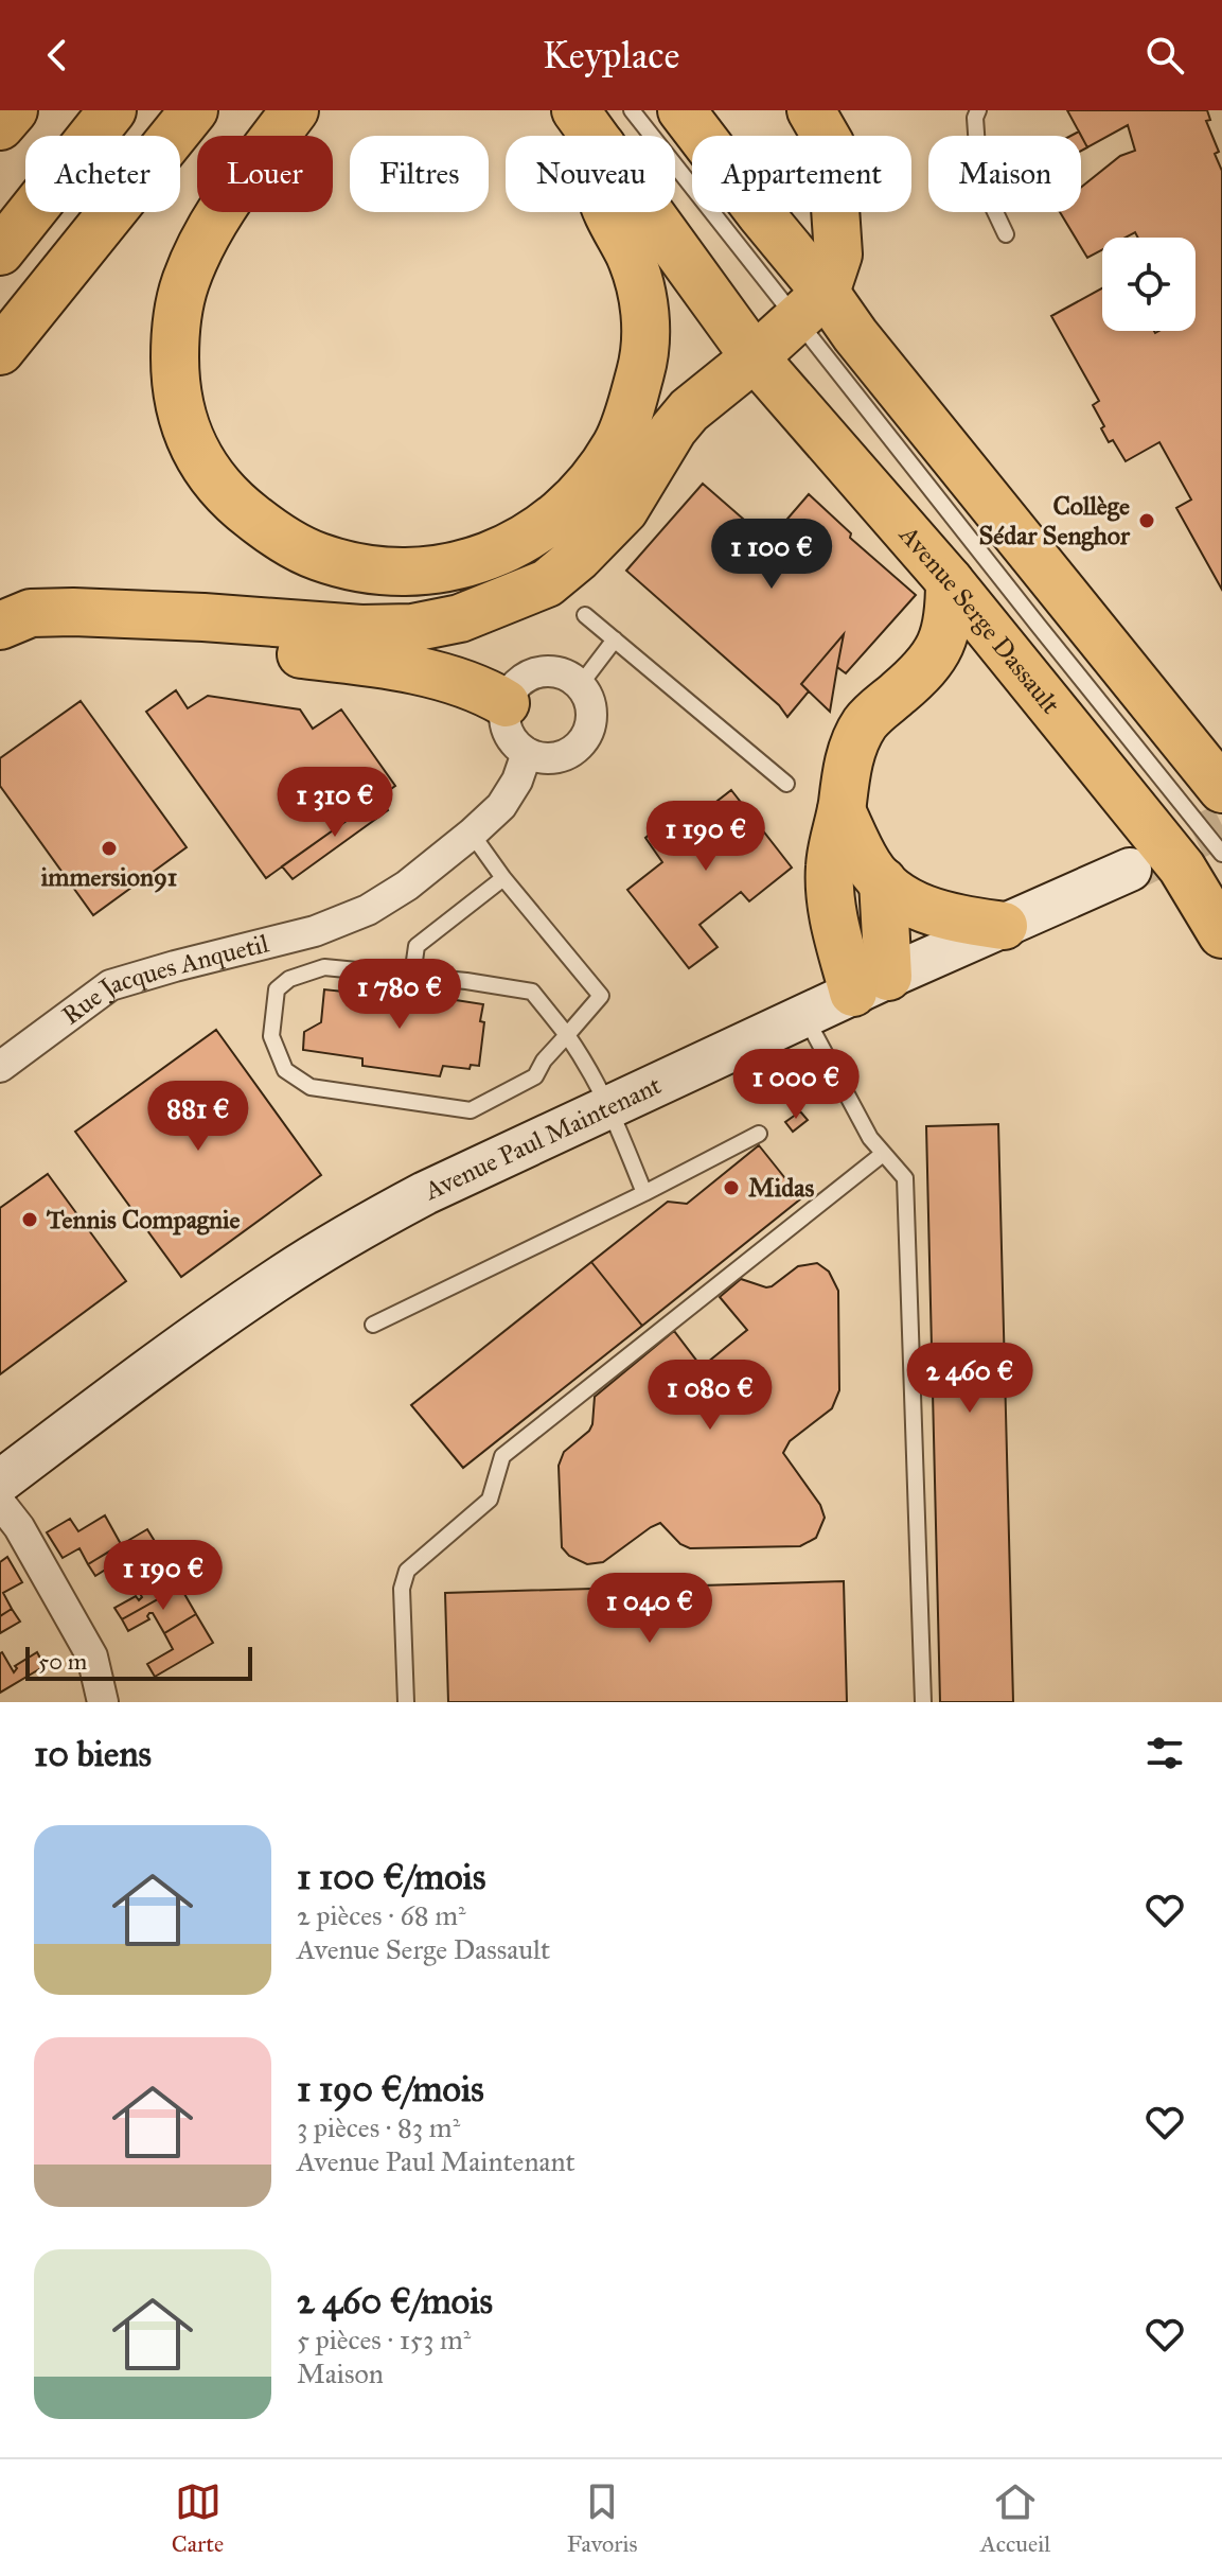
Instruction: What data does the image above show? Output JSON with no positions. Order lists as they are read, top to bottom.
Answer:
{
  "streets": {
    "main road": ["Avenue Serge Dassault"],
    "street": ["Rue Jacques Anquetil", "Avenue Paul Maintenant"]
  },
  "places": [
    "Collège Sédar Senghor",
    "immersion91",
    "Midas",
    "Tennis Compagnie"
  ],
  "scale_bar": "50 m",
  "page": {
    "header": "Keyplace",
    "chip": [
      "Acheter",
      "Louer",
      "Filtres",
      "Nouveau",
      "Appartement",
      "Maison"
    ],
    "price": [
      "1 100 €",
      "1 310 €",
      "1 190 €",
      "1 780 €",
      "1 000 €",
      "881 €",
      "2 460 €",
      "1 080 €",
      "1 190 €",
      "1 040 €"
    ],
    "scale": "50 m",
    "heading": "10 biens",
    "list": [
      {
        "name": "1 100 €/mois",
        "note": "2 pièces · 68 m² · Avenue Serge Dassault"
      },
      {
        "name": "1 190 €/mois",
        "note": "3 pièces · 83 m² · Avenue Paul Maintenant"
      },
      {
        "name": "2 460 €/mois",
        "note": "5 pièces · 153 m² · Maison"
      }
    ],
    "tabs": ["Carte", "Favoris", "Accueil"]
  }
}
